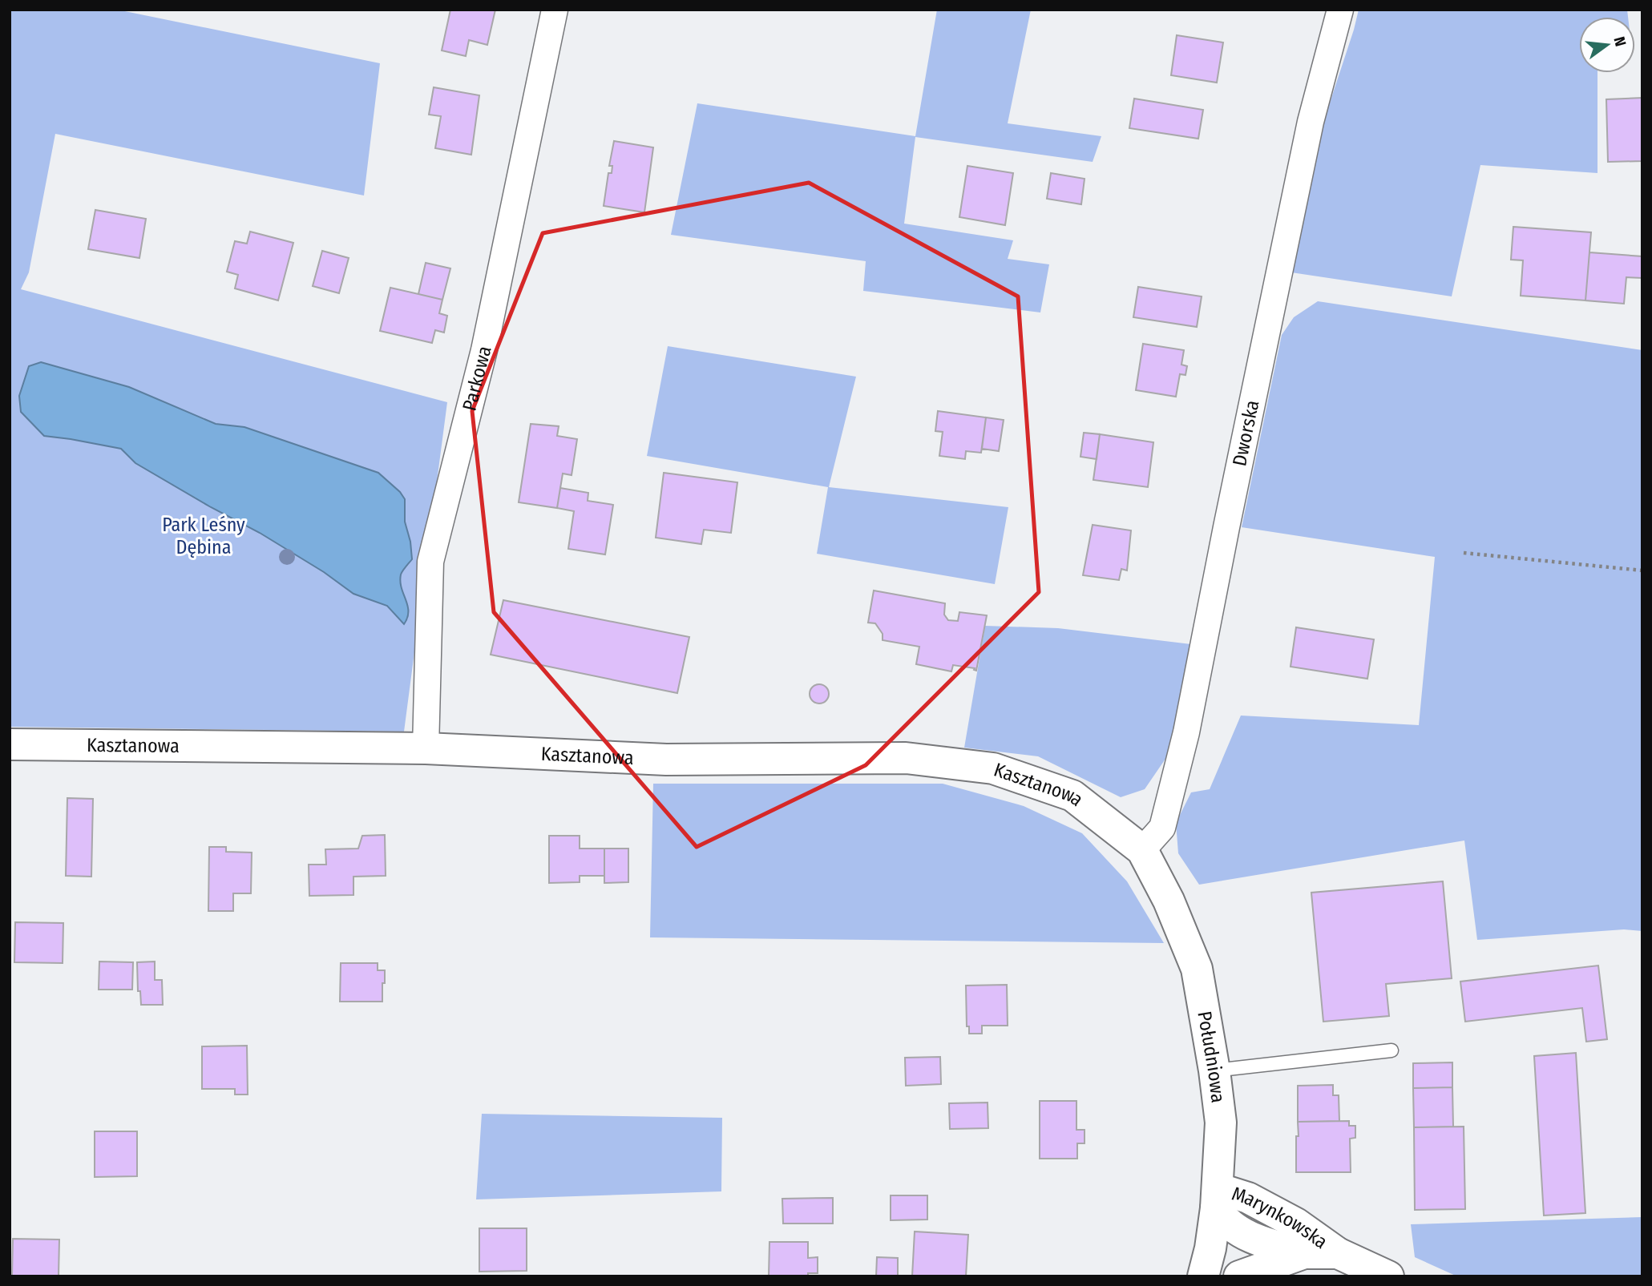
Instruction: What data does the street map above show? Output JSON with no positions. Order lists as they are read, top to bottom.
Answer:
{
  "streets": {
    "street": [
      "Parkowa",
      "Dworska",
      "Kasztanowa",
      "Południowa",
      "Marynkowska"
    ]
  },
  "crossings": [
    ["Parkowa", "Kasztanowa"],
    ["Dworska", "Kasztanowa"],
    ["Dworska", "Południowa"],
    ["Kasztanowa", "Południowa"],
    ["Południowa", "Marynkowska"]
  ],
  "parks": ["Park Leśny Dębina"],
  "north": "right"
}
